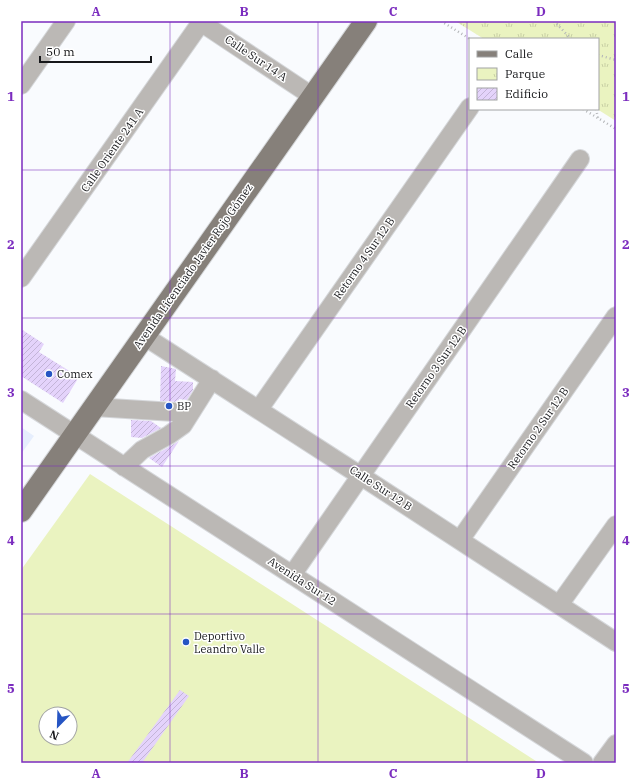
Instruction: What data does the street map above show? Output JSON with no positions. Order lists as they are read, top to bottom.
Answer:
{
  "streets": {
    "main road": ["Avenida Licenciado Javier Rojo Gómez"],
    "street": [
      "Calle Sur 14 A",
      "Calle Oriente 241 A",
      "Retorno 4 Sur 12 B",
      "Retorno 3 Sur 12 B",
      "Retorno 2 Sur 12 B",
      "Calle Sur 12 B",
      "Avenida Sur 12"
    ]
  },
  "crossings": [
    ["Calle Sur 14 A", "Calle Oriente 241 A"],
    ["Calle Sur 14 A", "Avenida Licenciado Javier Rojo Gómez"],
    ["Retorno 4 Sur 12 B", "Calle Sur 12 B"],
    ["Avenida Licenciado Javier Rojo Gómez", "Calle Sur 12 B"],
    ["Avenida Licenciado Javier Rojo Gómez", "Avenida Sur 12"],
    ["Retorno 3 Sur 12 B", "Calle Sur 12 B"],
    ["Retorno 3 Sur 12 B", "Avenida Sur 12"],
    ["Retorno 2 Sur 12 B", "Calle Sur 12 B"]
  ],
  "places": ["Comex", "BP", "Deportivo Leandro Valle"],
  "legend": ["Calle", "Parque", "Edificio"],
  "scale_bar": "50 m",
  "north": "bottom left",
  "grid": {
    "columns": [
      "A",
      "B",
      "C",
      "D"
    ],
    "rows": [
      "1",
      "2",
      "3",
      "4",
      "5"
    ]
  }
}
